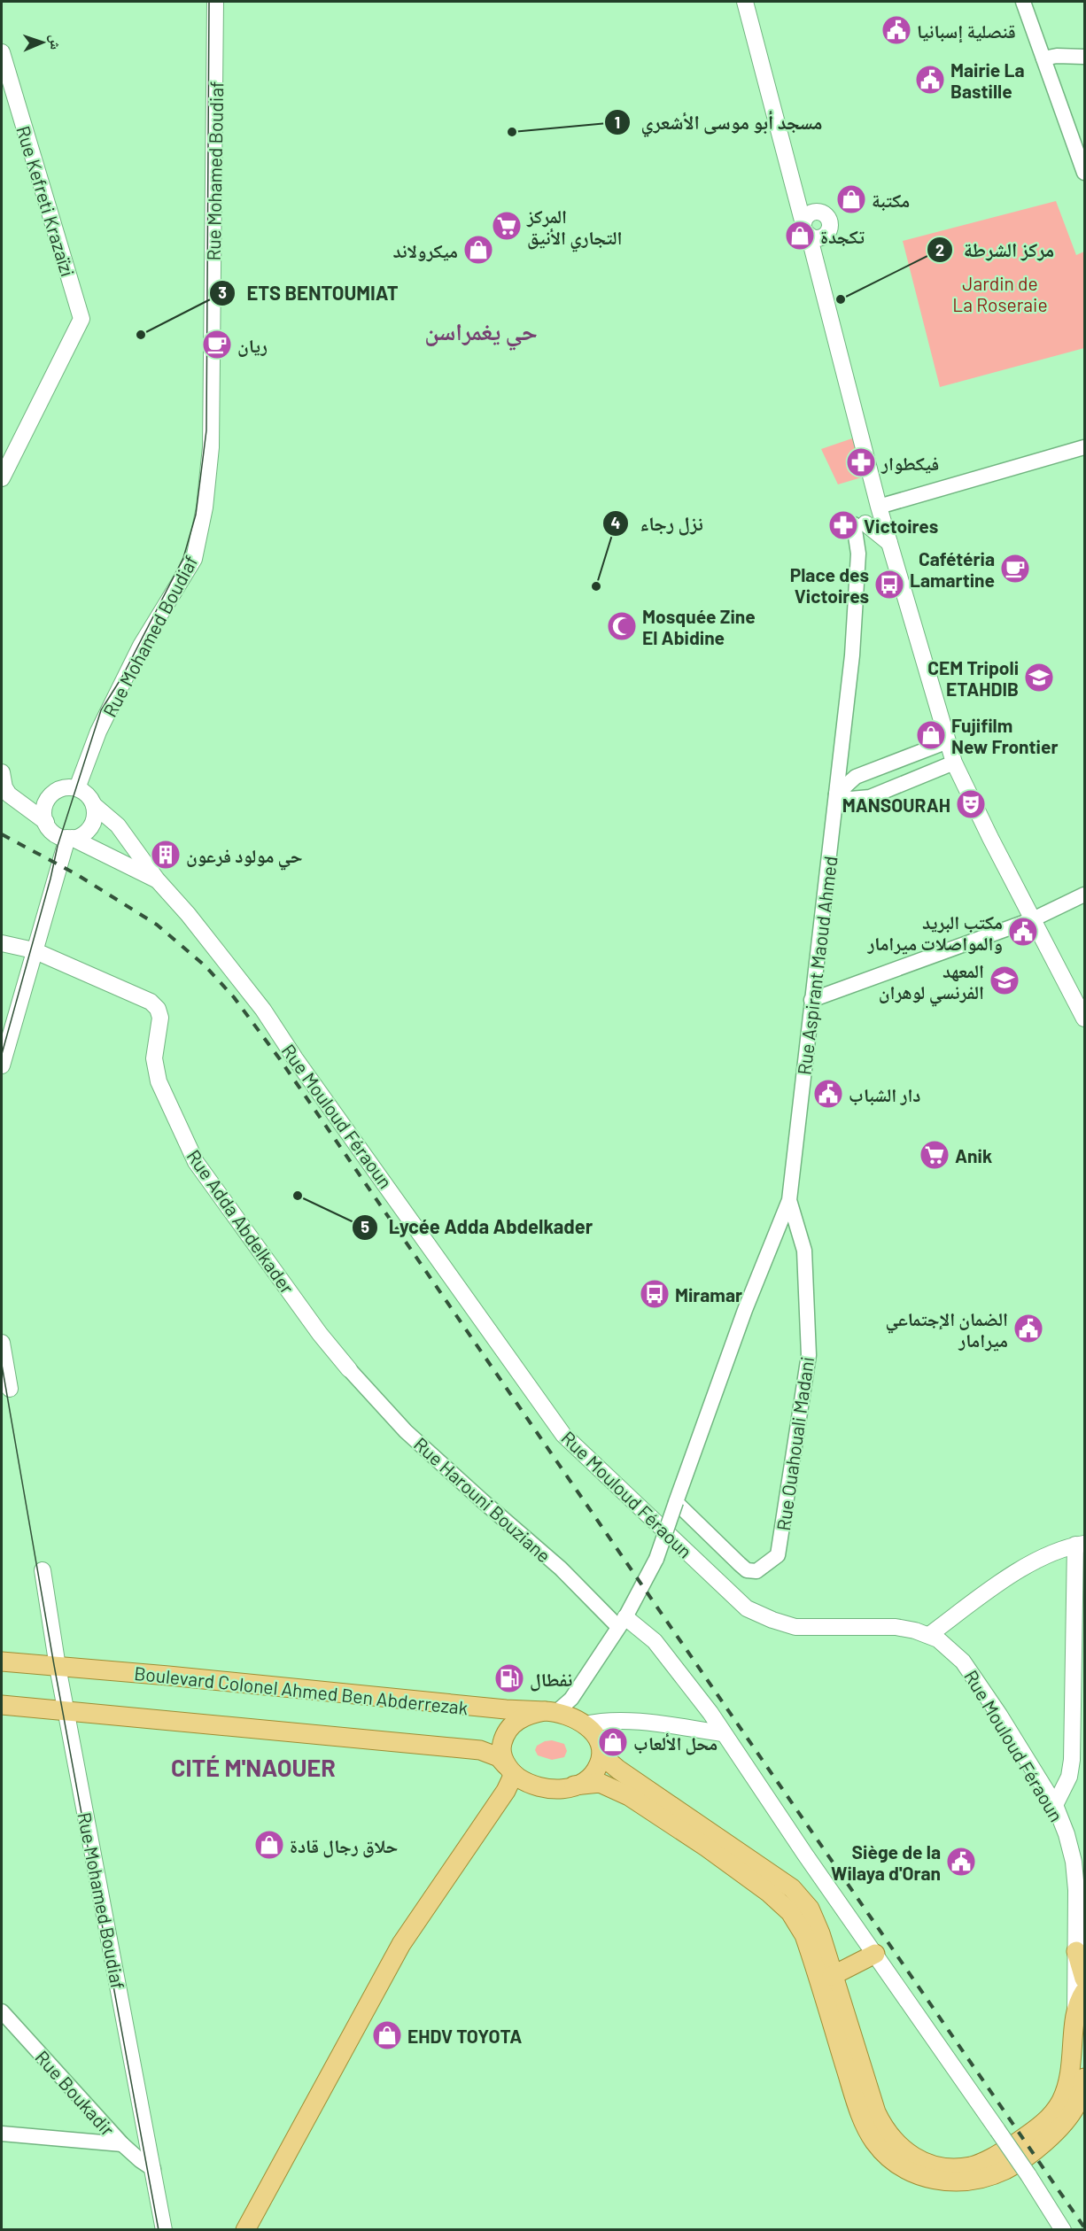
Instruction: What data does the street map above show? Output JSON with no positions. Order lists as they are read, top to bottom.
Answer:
{
  "streets": {
    "main road": [
      "Rue Mohamed Boudiaf",
      "Rue Kefreti Krazaïzi",
      "Rue Mouloud Féraoun",
      "Rue Adda Abdelkader",
      "Boulevard Colonel Ahmed Ben Abderrezak"
    ],
    "street": [
      "Rue Aspirant Maoud Ahmed",
      "Rue Ouahouali Madani",
      "Rue Harouni Bouziane",
      "Rue Boukadir"
    ]
  },
  "crossings": [
    ["Rue Mohamed Boudiaf", "Rue Mouloud Féraoun"],
    ["Rue Mohamed Boudiaf", "Boulevard Colonel Ahmed Ben Abderrezak"],
    ["Rue Mohamed Boudiaf", "Rue Boukadir"],
    ["Rue Aspirant Maoud Ahmed", "Rue Ouahouali Madani"],
    ["Rue Adda Abdelkader", "Rue Harouni Bouziane"]
  ],
  "districts": ["حي يغمراسن", "CITÉ M'NAOUER"],
  "parks": ["Jardin de La Roseraie"],
  "places": {
    "public building": [
      "قنصلية إسبانيا",
      "Mairie La Bastille",
      "مكتب البريد والمواصلات ميرامار",
      "دار الشباب",
      "الضمان الإجتماعي ميرامار",
      "Siège de la Wilaya d'Oran"
    ],
    "other": [
      "مسجد أبو موسى الأشعري",
      "مركز الشرطة",
      "ETS BENTOUMIAT",
      "نزل رجاء",
      "Lycée Adda Abdelkader"
    ],
    "shop": [
      "مكتبة",
      "تكجدة",
      "ميكرولاند",
      "Fujifilm New Frontier",
      "محل الألعاب",
      "حلاق رجال قادة",
      "EHDV TOYOTA"
    ],
    "supermarket": ["المركز التجاري الأنيق", "Anik"],
    "cafe": ["ريان", "Cafétéria Lamartine"],
    "pharmacy": ["فيكطوار", "Victoires"],
    "bus stop": ["Place des Victoires", "Miramar"],
    "mosque": ["Mosquée Zine El Abidine"],
    "school or university": ["CEM Tripoli ETAHDIB", "المعهد الفرنسي لوهران"],
    "theatre": ["MANSOURAH"],
    "building": ["حي مولود فرعون"],
    "fuel station": ["نفطال"]
  },
  "north": "right"
}
